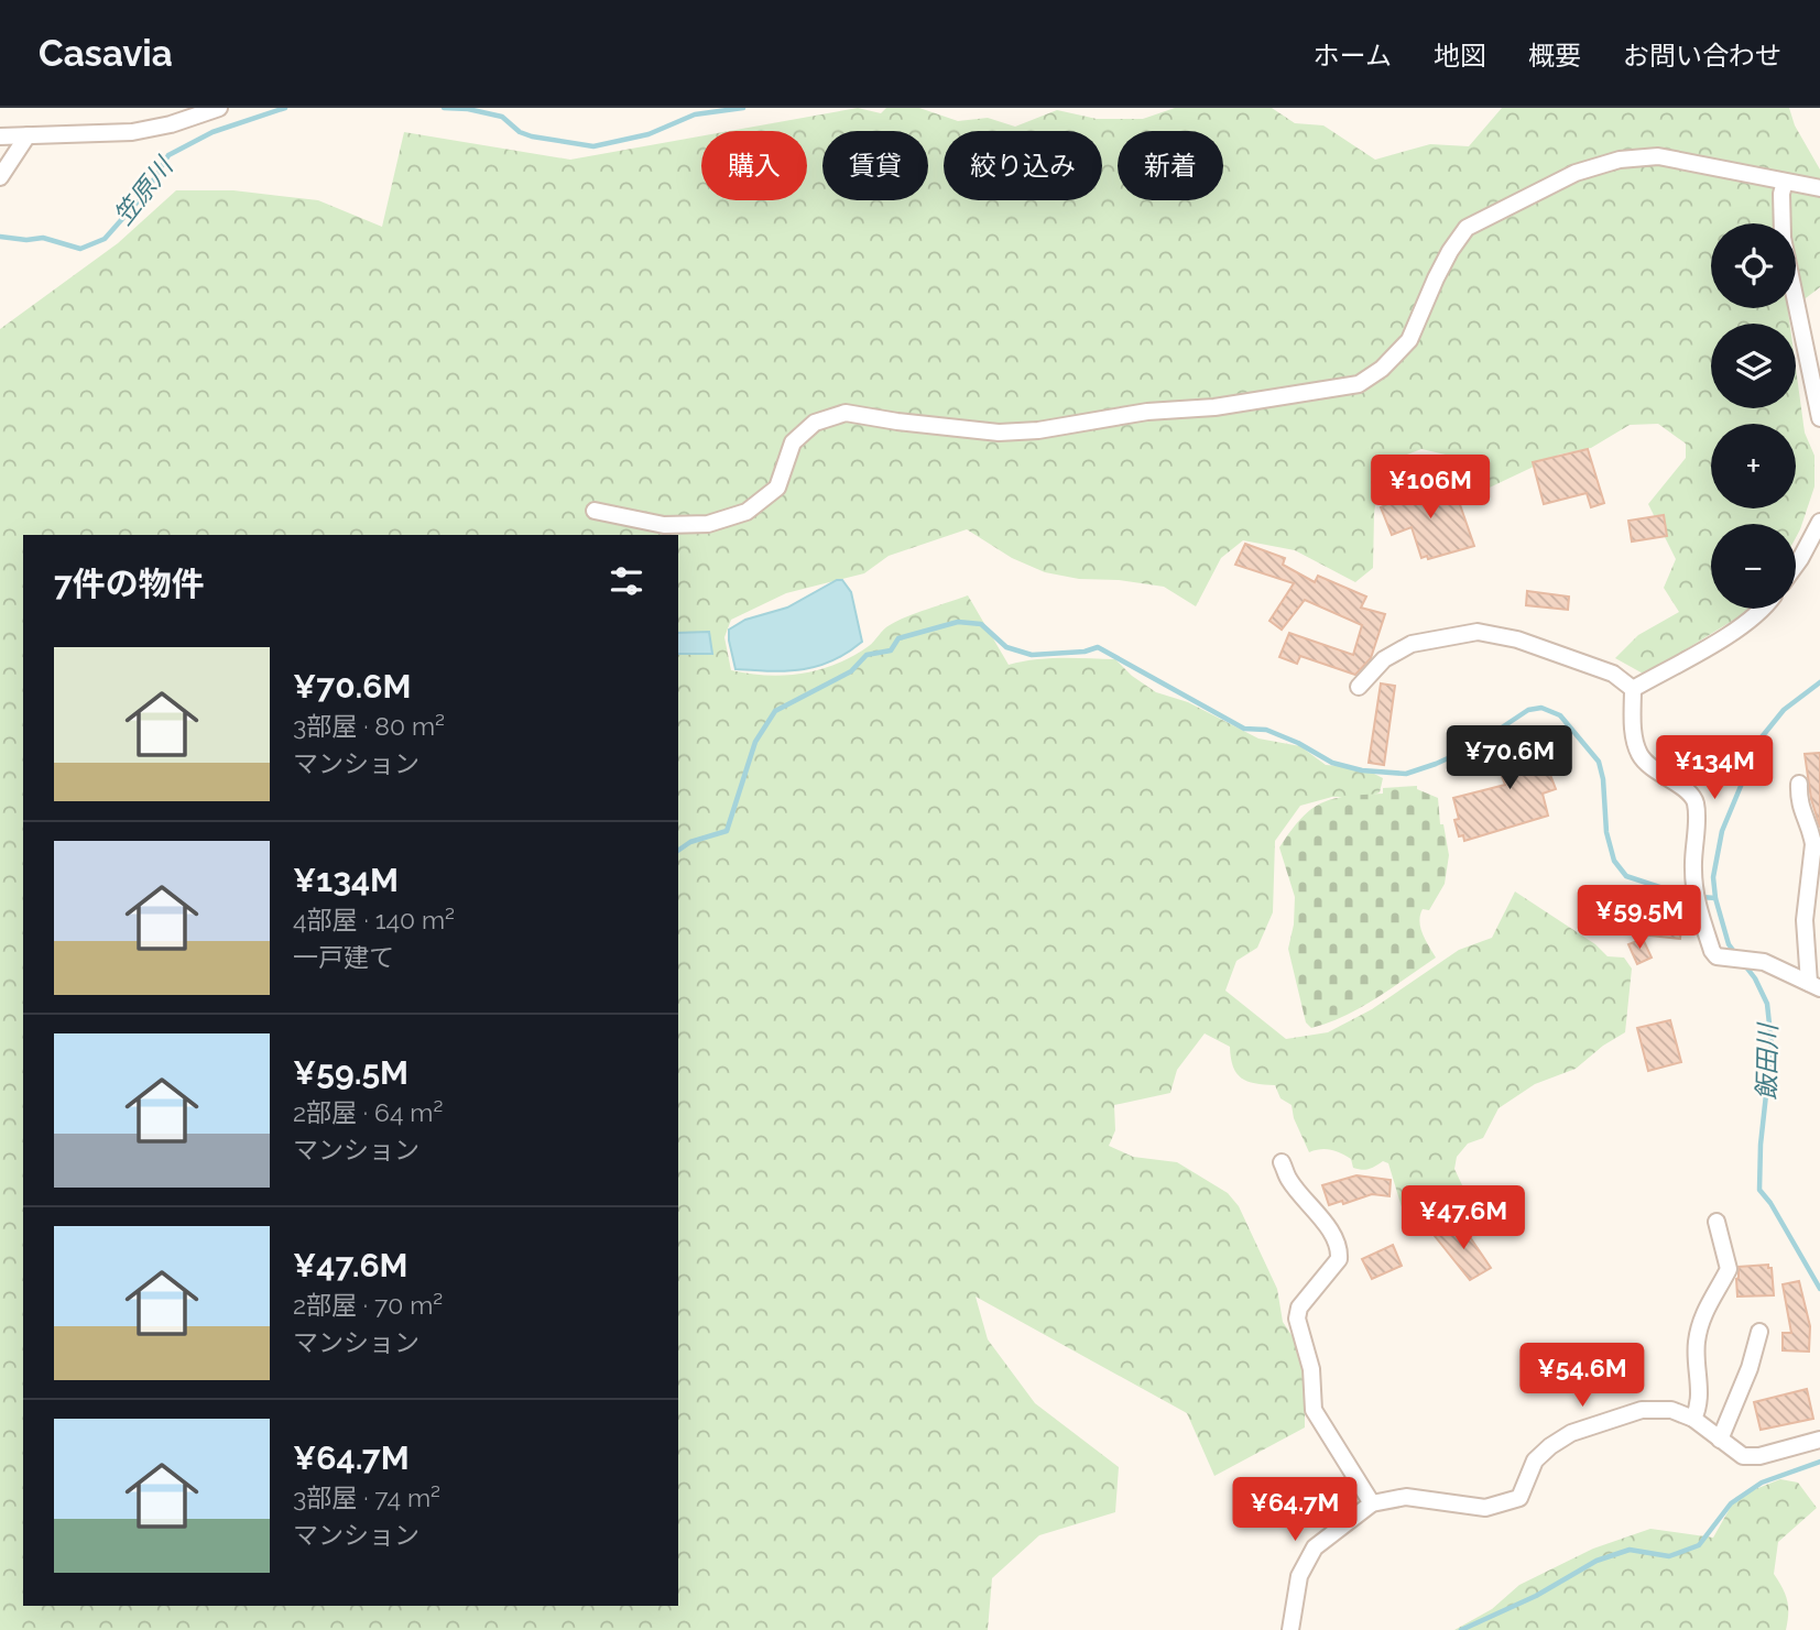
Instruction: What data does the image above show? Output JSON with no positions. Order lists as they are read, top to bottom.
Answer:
{
  "water": ["笠原川", "飯田川"],
  "page": {
    "header": "Casavia",
    "nav": [
      "ホーム",
      "地図",
      "概要",
      "お問い合わせ"
    ],
    "chip": [
      "購入",
      "賃貸",
      "絞り込み",
      "新着"
    ],
    "map_buttons": ["+", "−"],
    "price": [
      "¥106M",
      "¥70.6M",
      "¥134M",
      "¥59.5M",
      "¥47.6M",
      "¥54.6M",
      "¥64.7M"
    ],
    "heading": "7件の物件",
    "list": [
      {
        "name": "¥70.6M",
        "note": "3部屋 · 80 m² · マンション"
      },
      {
        "name": "¥134M",
        "note": "4部屋 · 140 m² · 一戸建て"
      },
      {
        "name": "¥59.5M",
        "note": "2部屋 · 64 m² · マンション"
      },
      {
        "name": "¥47.6M",
        "note": "2部屋 · 70 m² · マンション"
      },
      {
        "name": "¥64.7M",
        "note": "3部屋 · 74 m² · マンション"
      }
    ]
  }
}
